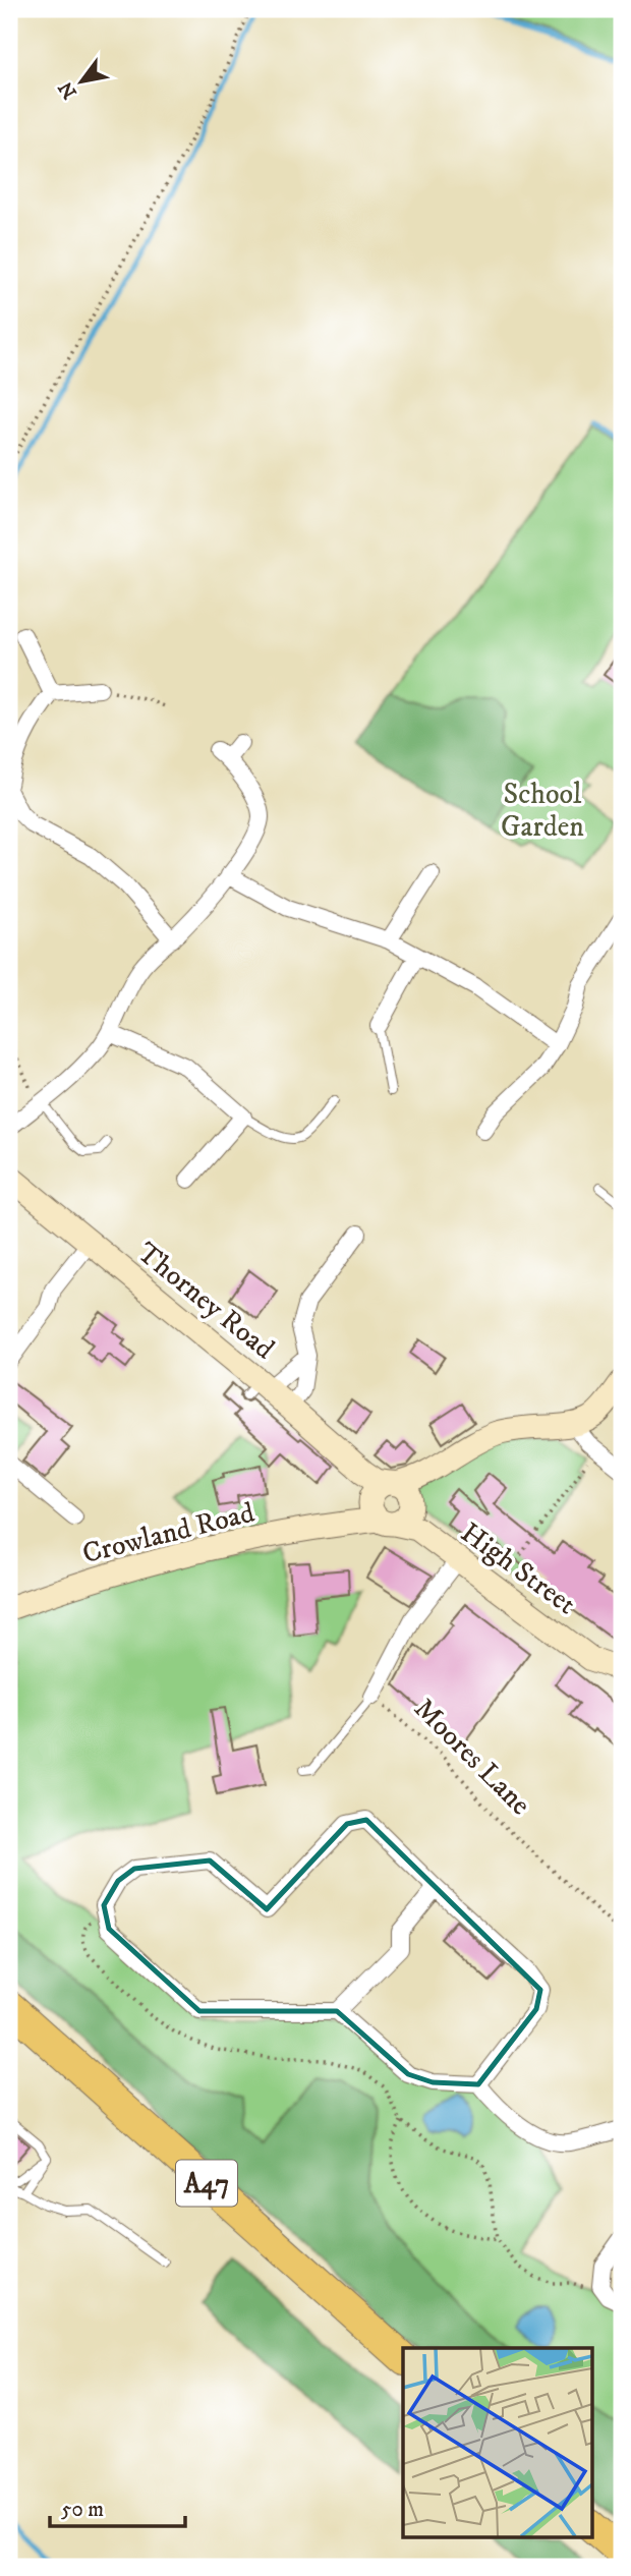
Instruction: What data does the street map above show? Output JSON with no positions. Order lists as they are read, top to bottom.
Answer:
{
  "streets": {
    "highway": ["A47"],
    "street": [
      "Thorney Road",
      "Crowland Road",
      "High Street",
      "Moores Lane"
    ]
  },
  "crossings": [
    ["Thorney Road", "Crowland Road"],
    ["Thorney Road", "High Street"],
    ["Crowland Road", "High Street"],
    ["High Street", "Moores Lane"]
  ],
  "parks": ["School Garden"],
  "scale_bar": "50 m",
  "north": "bottom left"
}
